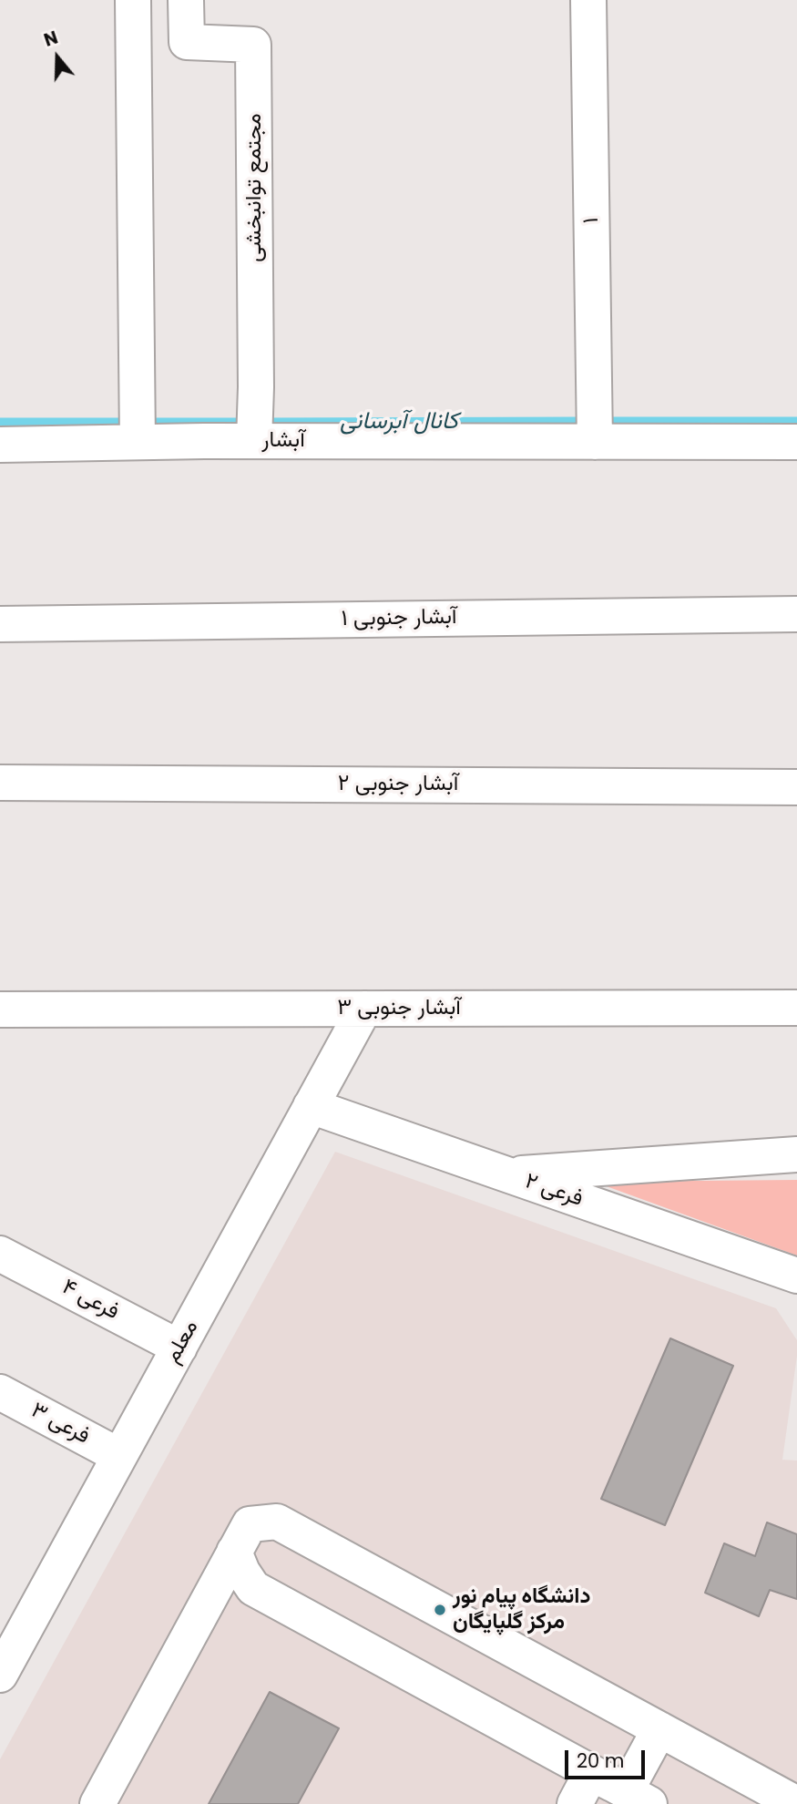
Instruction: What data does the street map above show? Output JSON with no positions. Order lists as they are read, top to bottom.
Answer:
{
  "streets": {
    "street": [
      "مجتمع توانبخشى",
      "۱",
      "آبشار",
      "آبشار جنوبی ۱",
      "آبشار جنوبی ۲",
      "آبشار جنوبی ۳",
      "فرعی ۲",
      "فرعی ۴",
      "معلم",
      "فرعی ۳"
    ]
  },
  "crossings": [
    ["مجتمع توانبخشى", "آبشار"],
    ["۱", "آبشار"],
    ["آبشار جنوبی ۳", "معلم"],
    ["فرعی ۲", "معلم"],
    ["فرعی ۴", "معلم"],
    ["معلم", "فرعی ۳"]
  ],
  "water": ["کانال آبرسانی"],
  "places": ["دانشگاه پیام نور مرکز گلپایگان"],
  "scale_bar": "20 m",
  "north": "top"
}
